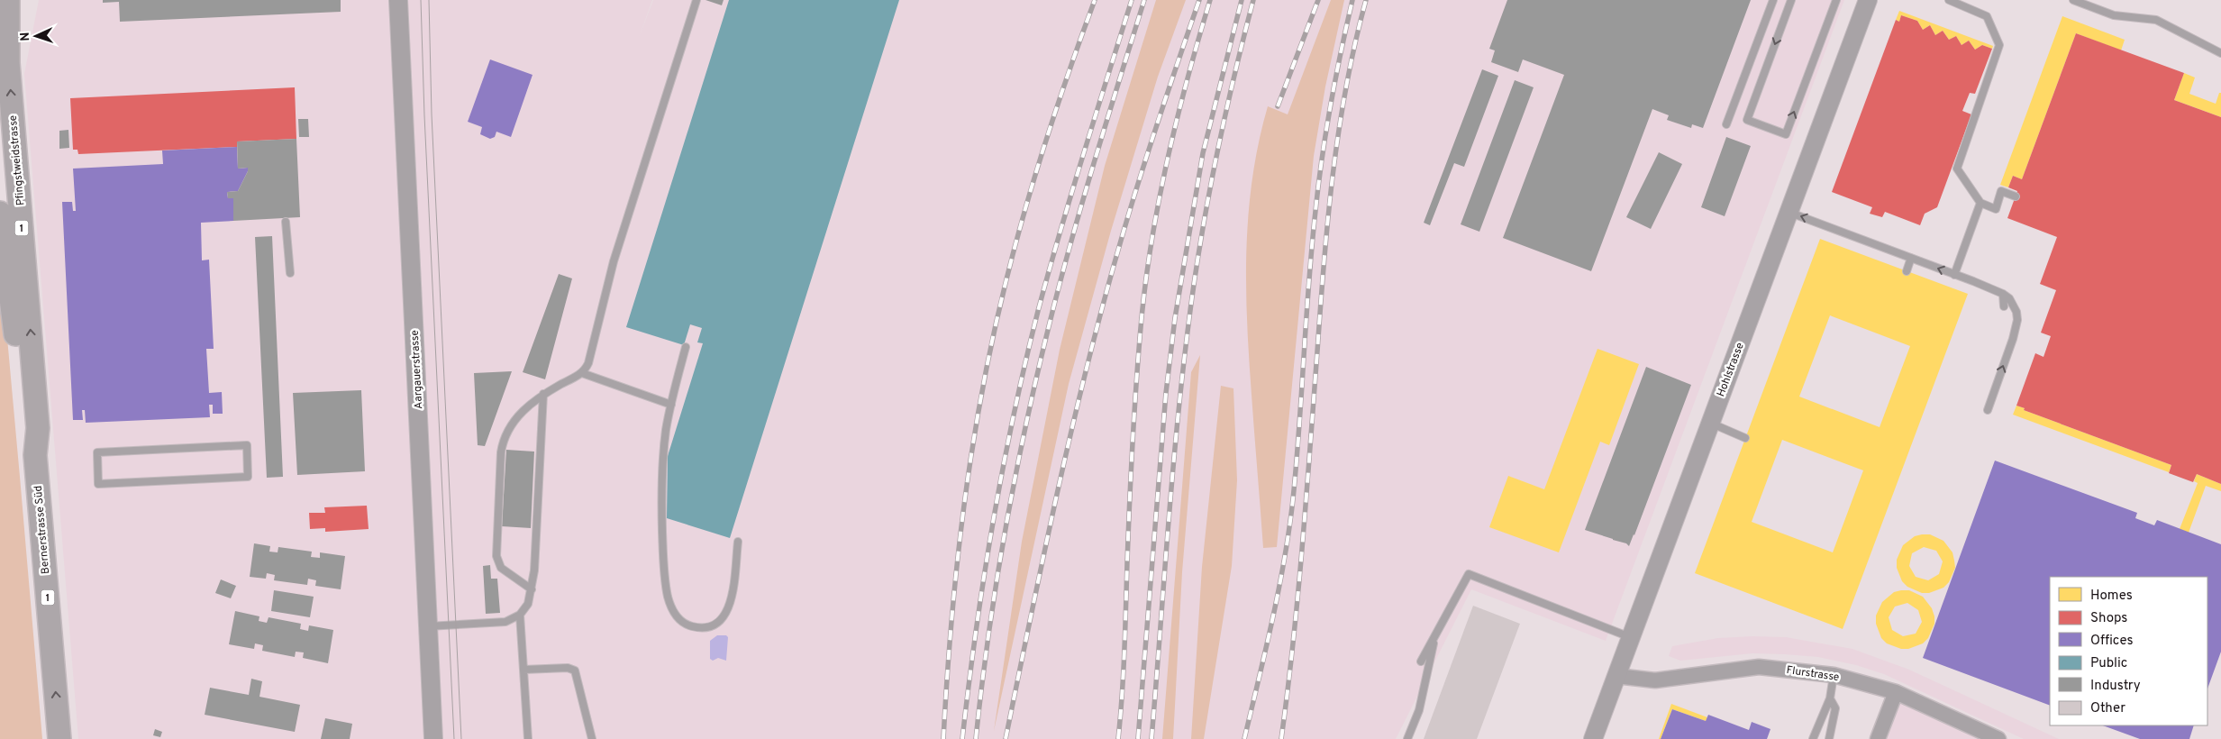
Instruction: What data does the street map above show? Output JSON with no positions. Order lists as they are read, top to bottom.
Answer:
{
  "streets": {
    "main road": ["Pfingstweidstrasse", "1", "Bernerstrasse Süd"],
    "street": ["Aargauerstrasse", "Hohlstrasse", "Flurstrasse"]
  },
  "crossings": [
    ["Pfingstweidstrasse", "Bernerstrasse Süd"],
    ["Hohlstrasse", "Flurstrasse"]
  ],
  "one_way": ["Bernerstrasse Süd"],
  "legend": [
    "Homes",
    "Shops",
    "Offices",
    "Public",
    "Industry",
    "Other"
  ],
  "north": "left"
}
